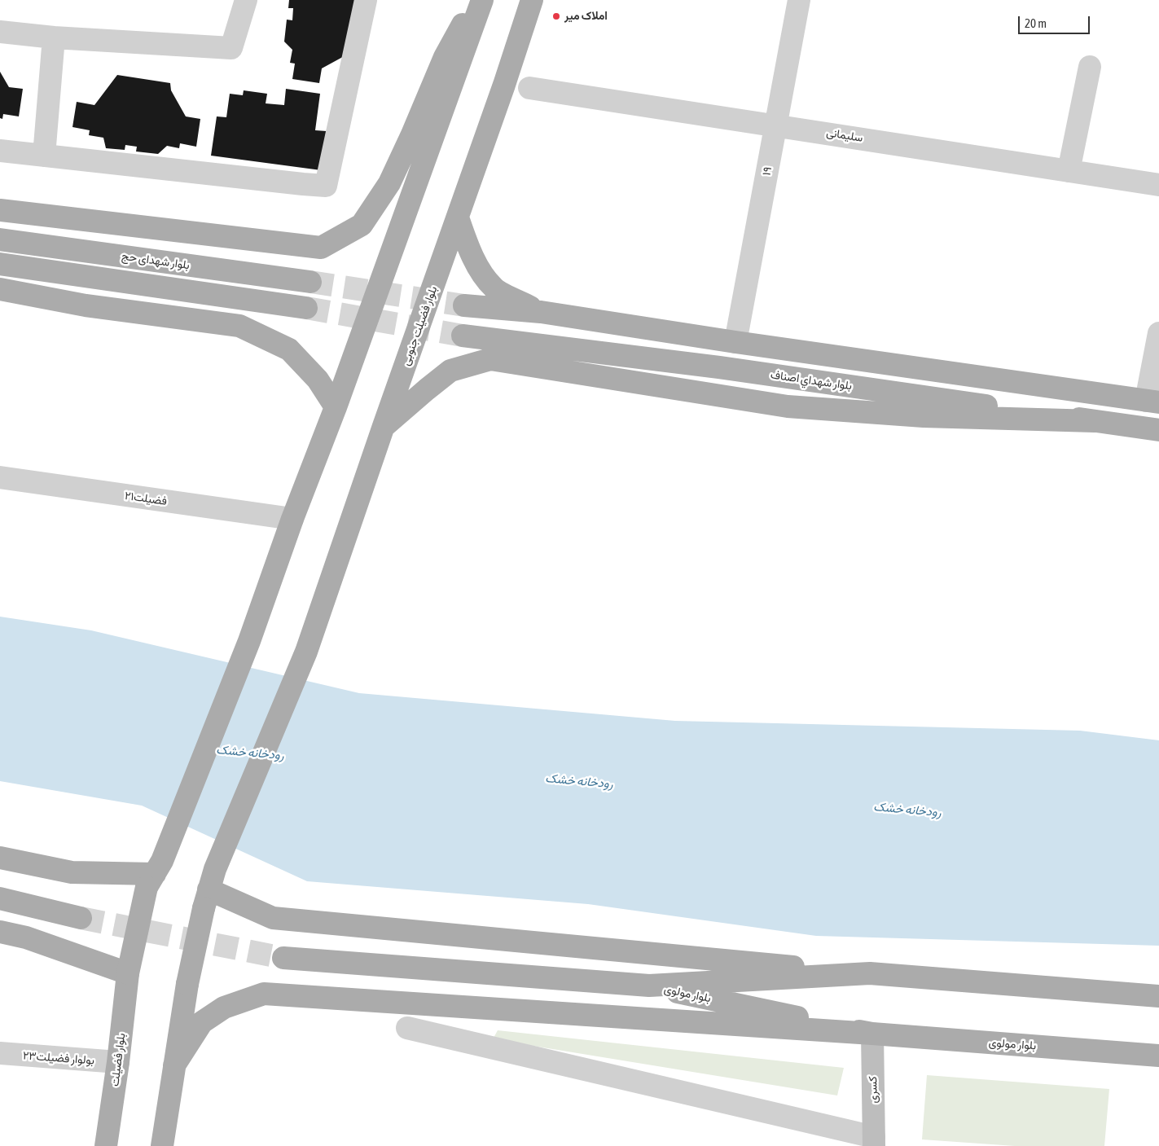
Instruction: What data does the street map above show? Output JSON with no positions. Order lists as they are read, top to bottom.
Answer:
{
  "streets": {
    "main road": [
      "بلوار شهدای حج",
      "بلوار فضیلت جنوبی",
      "بلوار شهداي اصناف",
      "بلوار مولوی",
      "بلوار فضیلت"
    ],
    "street": [
      "سلیمانی",
      "۱۹",
      "فضیلت۲۱",
      "بولوار فضیلت۲۳",
      "کسری"
    ]
  },
  "crossings": [
    ["سلیمانی", "۱۹"],
    ["فضیلت۲۱", "بلوار فضیلت"],
    ["بلوار مولوی", "کسری"],
    ["بولوار فضیلت۲۳", "بلوار فضیلت"]
  ],
  "water": ["رودخانه خشک"],
  "places": ["املاک میر"],
  "scale_bar": "20 m"
}
